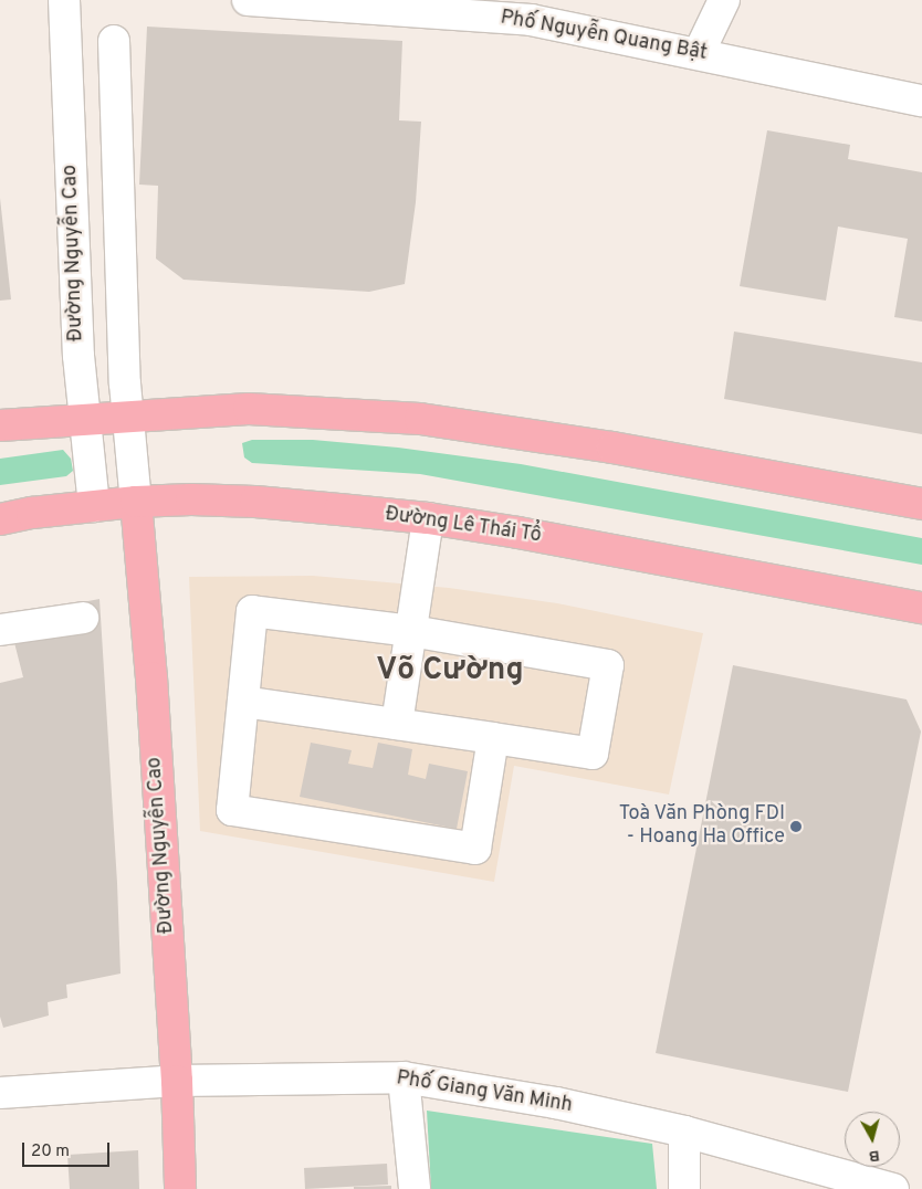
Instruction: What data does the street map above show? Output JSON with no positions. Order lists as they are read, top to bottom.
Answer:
{
  "streets": {
    "main road": ["Đường Nguyễn Cao", "Đường Lê Thái Tổ"],
    "street": ["Phố Nguyễn Quang Bật", "Phố Giang Văn Minh"]
  },
  "crossings": [
    ["Đường Nguyễn Cao", "Đường Lê Thái Tổ"],
    ["Đường Nguyễn Cao", "Phố Giang Văn Minh"]
  ],
  "districts": ["Võ Cường"],
  "places": ["Toà Văn Phòng FDI - Hoang Ha Office"],
  "scale_bar": "20 m",
  "north": "bottom"
}
